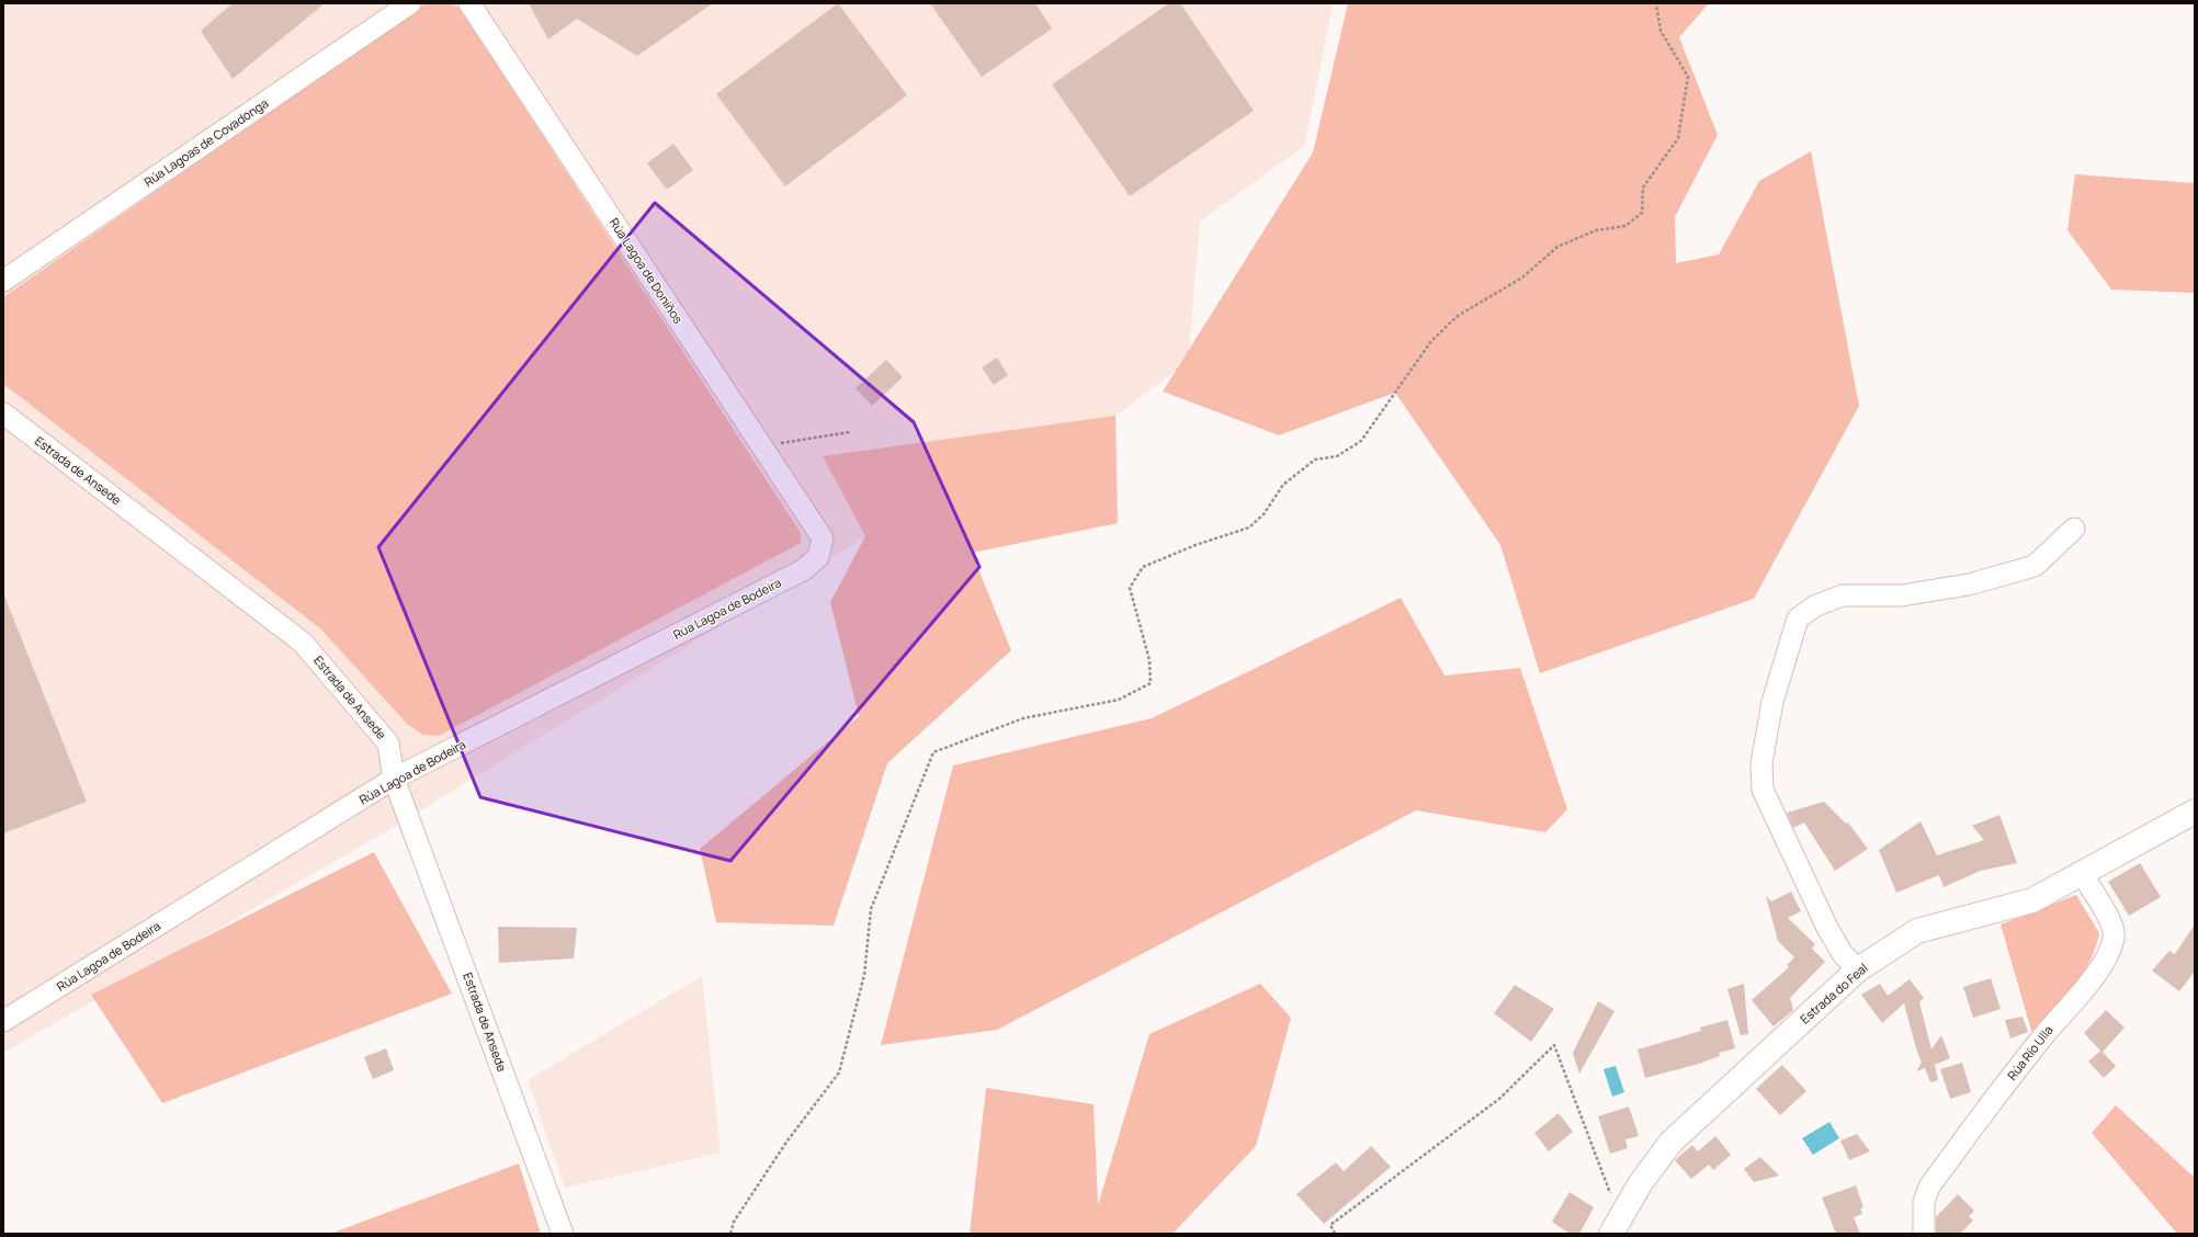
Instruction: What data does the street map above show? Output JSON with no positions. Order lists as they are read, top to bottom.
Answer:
{
  "streets": {
    "main road": ["Estrada do Feal"],
    "street": [
      "Rúa Lagoas de Covadonga",
      "Rúa Lagoa de Doniños",
      "Estrada de Ansede",
      "Rúa Lagoa de Bodeira",
      "Rúa Río Ulla"
    ]
  },
  "crossings": [
    ["Rúa Lagoa de Doniños", "Rúa Lagoa de Bodeira"],
    ["Estrada de Ansede", "Rúa Lagoa de Bodeira"],
    ["Estrada do Feal", "Rúa Río Ulla"]
  ]
}
